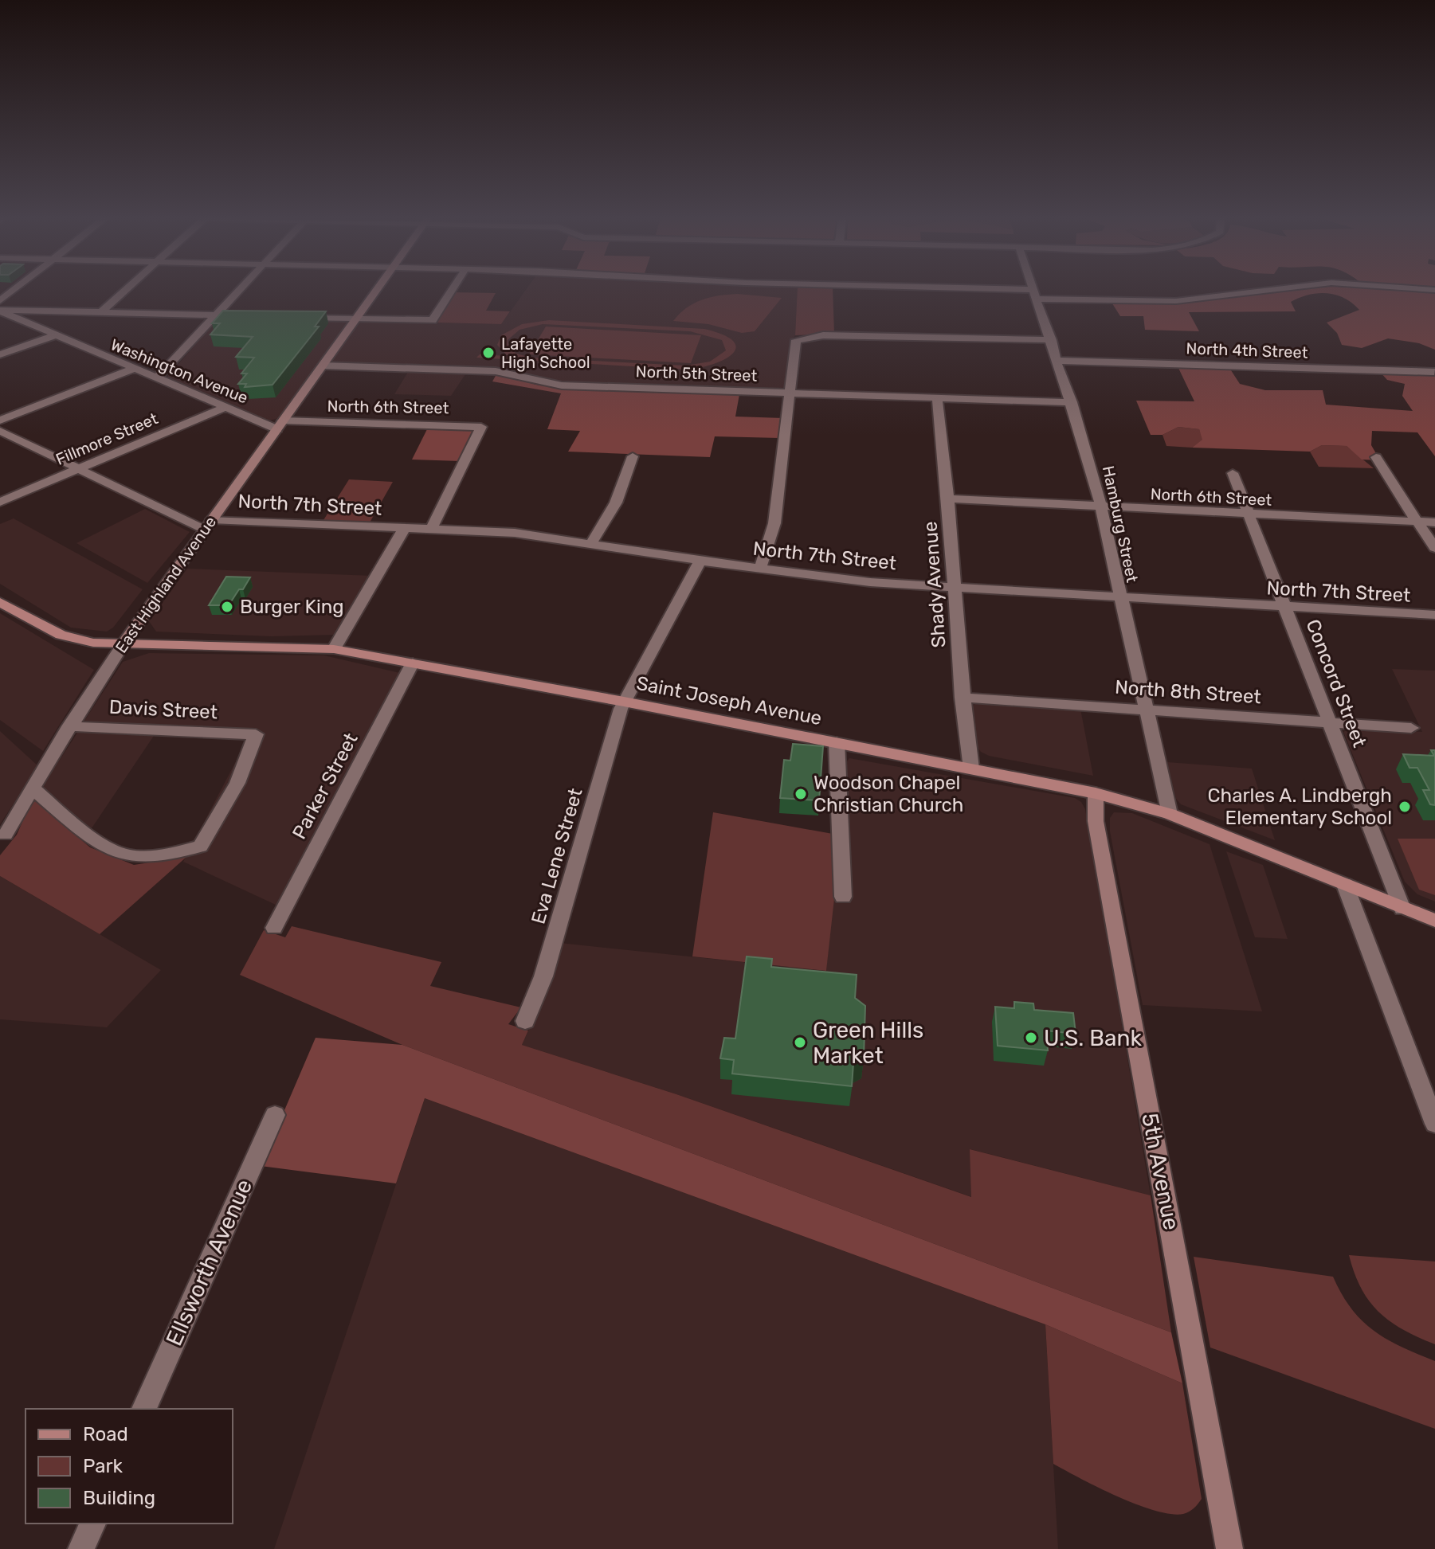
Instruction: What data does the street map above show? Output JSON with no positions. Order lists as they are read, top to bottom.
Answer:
{
  "streets": {
    "main road": ["Saint Joseph Avenue"],
    "street": [
      "North 4th Street",
      "Washington Avenue",
      "North 5th Street",
      "North 6th Street",
      "Fillmore Street",
      "North 7th Street",
      "Hamburg Street",
      "East Highland Avenue",
      "Shady Avenue",
      "Concord Street",
      "North 8th Street",
      "Davis Street",
      "Parker Street",
      "Eva Lene Street",
      "5th Avenue",
      "Ellsworth Avenue"
    ]
  },
  "crossings": [
    ["North 4th Street", "Hamburg Street"],
    ["Washington Avenue", "North 6th Street"],
    ["Washington Avenue", "Fillmore Street"],
    ["Washington Avenue", "East Highland Avenue"],
    ["North 5th Street", "Hamburg Street"],
    ["North 5th Street", "East Highland Avenue"],
    ["North 5th Street", "Shady Avenue"],
    ["North 6th Street", "North 7th Street"],
    ["North 6th Street", "Hamburg Street"],
    ["North 6th Street", "East Highland Avenue"],
    ["North 6th Street", "Shady Avenue"],
    ["North 6th Street", "Concord Street"],
    ["North 7th Street", "Hamburg Street"],
    ["North 7th Street", "East Highland Avenue"],
    ["North 7th Street", "Shady Avenue"],
    ["North 7th Street", "Concord Street"],
    ["North 7th Street", "Eva Lene Street"],
    ["Hamburg Street", "North 8th Street"],
    ["Hamburg Street", "Saint Joseph Avenue"],
    ["East Highland Avenue", "Saint Joseph Avenue"],
    ["East Highland Avenue", "Davis Street"],
    ["Shady Avenue", "North 8th Street"],
    ["Shady Avenue", "Saint Joseph Avenue"],
    ["Concord Street", "North 8th Street"],
    ["Concord Street", "Saint Joseph Avenue"],
    ["Saint Joseph Avenue", "Parker Street"],
    ["Saint Joseph Avenue", "Eva Lene Street"],
    ["Saint Joseph Avenue", "5th Avenue"]
  ],
  "places": [
    "Lafayette High School",
    "Burger King",
    "Woodson Chapel Christian Church",
    "Charles A. Lindbergh Elementary School",
    "U.S. Bank",
    "Green Hills Market"
  ],
  "legend": ["Road", "Park", "Building"]
}
